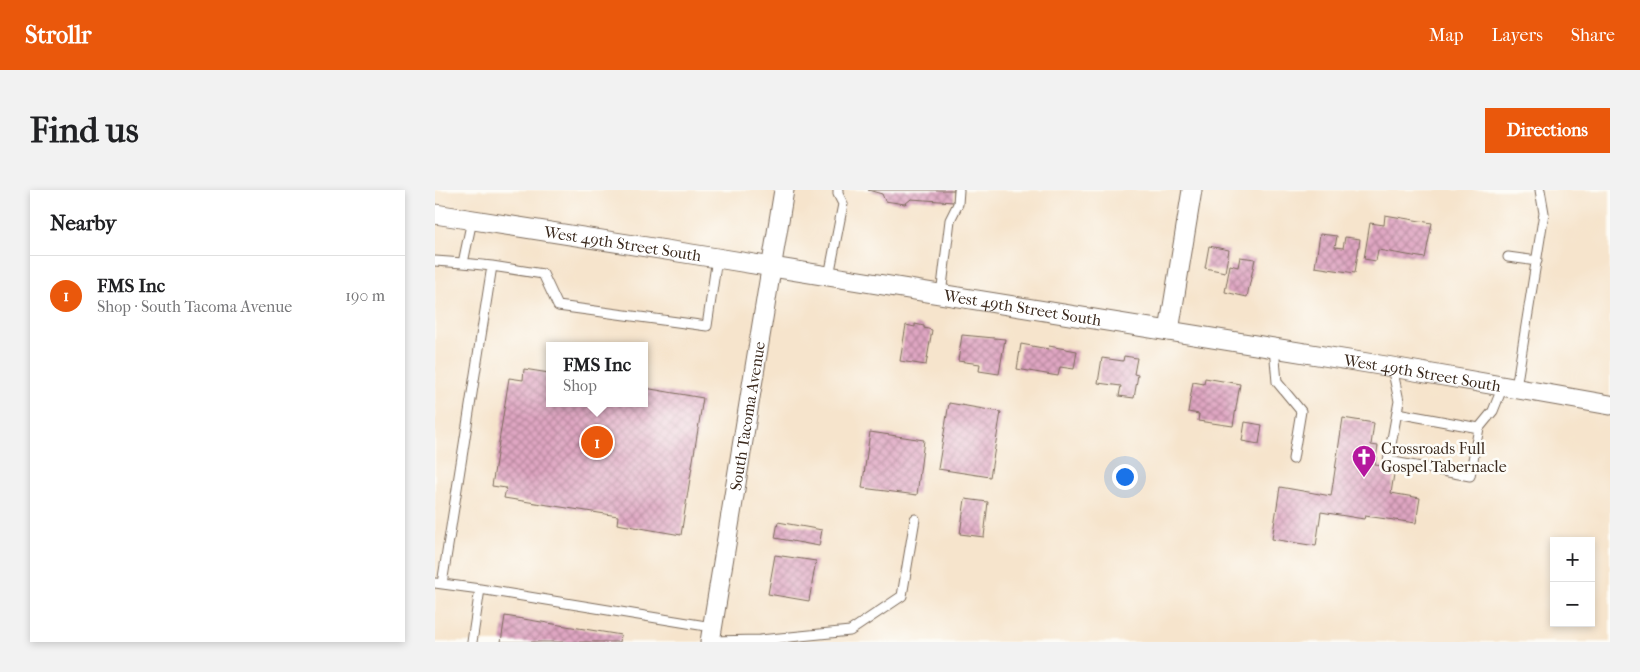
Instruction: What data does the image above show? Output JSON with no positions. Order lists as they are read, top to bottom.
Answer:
{
  "streets": {
    "street": ["West 49th Street South", "South Tacoma Avenue"]
  },
  "crossings": [
    ["West 49th Street South", "South Tacoma Avenue"]
  ],
  "places": {
    "church": ["Crossroads Full Gospel Tabernacle"]
  },
  "page": {
    "header": "Strollr",
    "nav": ["Map", "Layers", "Share"],
    "buttons": "Directions",
    "title": "Find us",
    "heading": "Nearby",
    "list": [
      {
        "mark": "1",
        "name": "FMS Inc",
        "note": "Shop · South Tacoma Avenue",
        "value": "190 m"
      }
    ],
    "popup": ["FMS Inc", "Shop"],
    "pins": "1",
    "map_buttons": ["+", "−"]
  }
}
